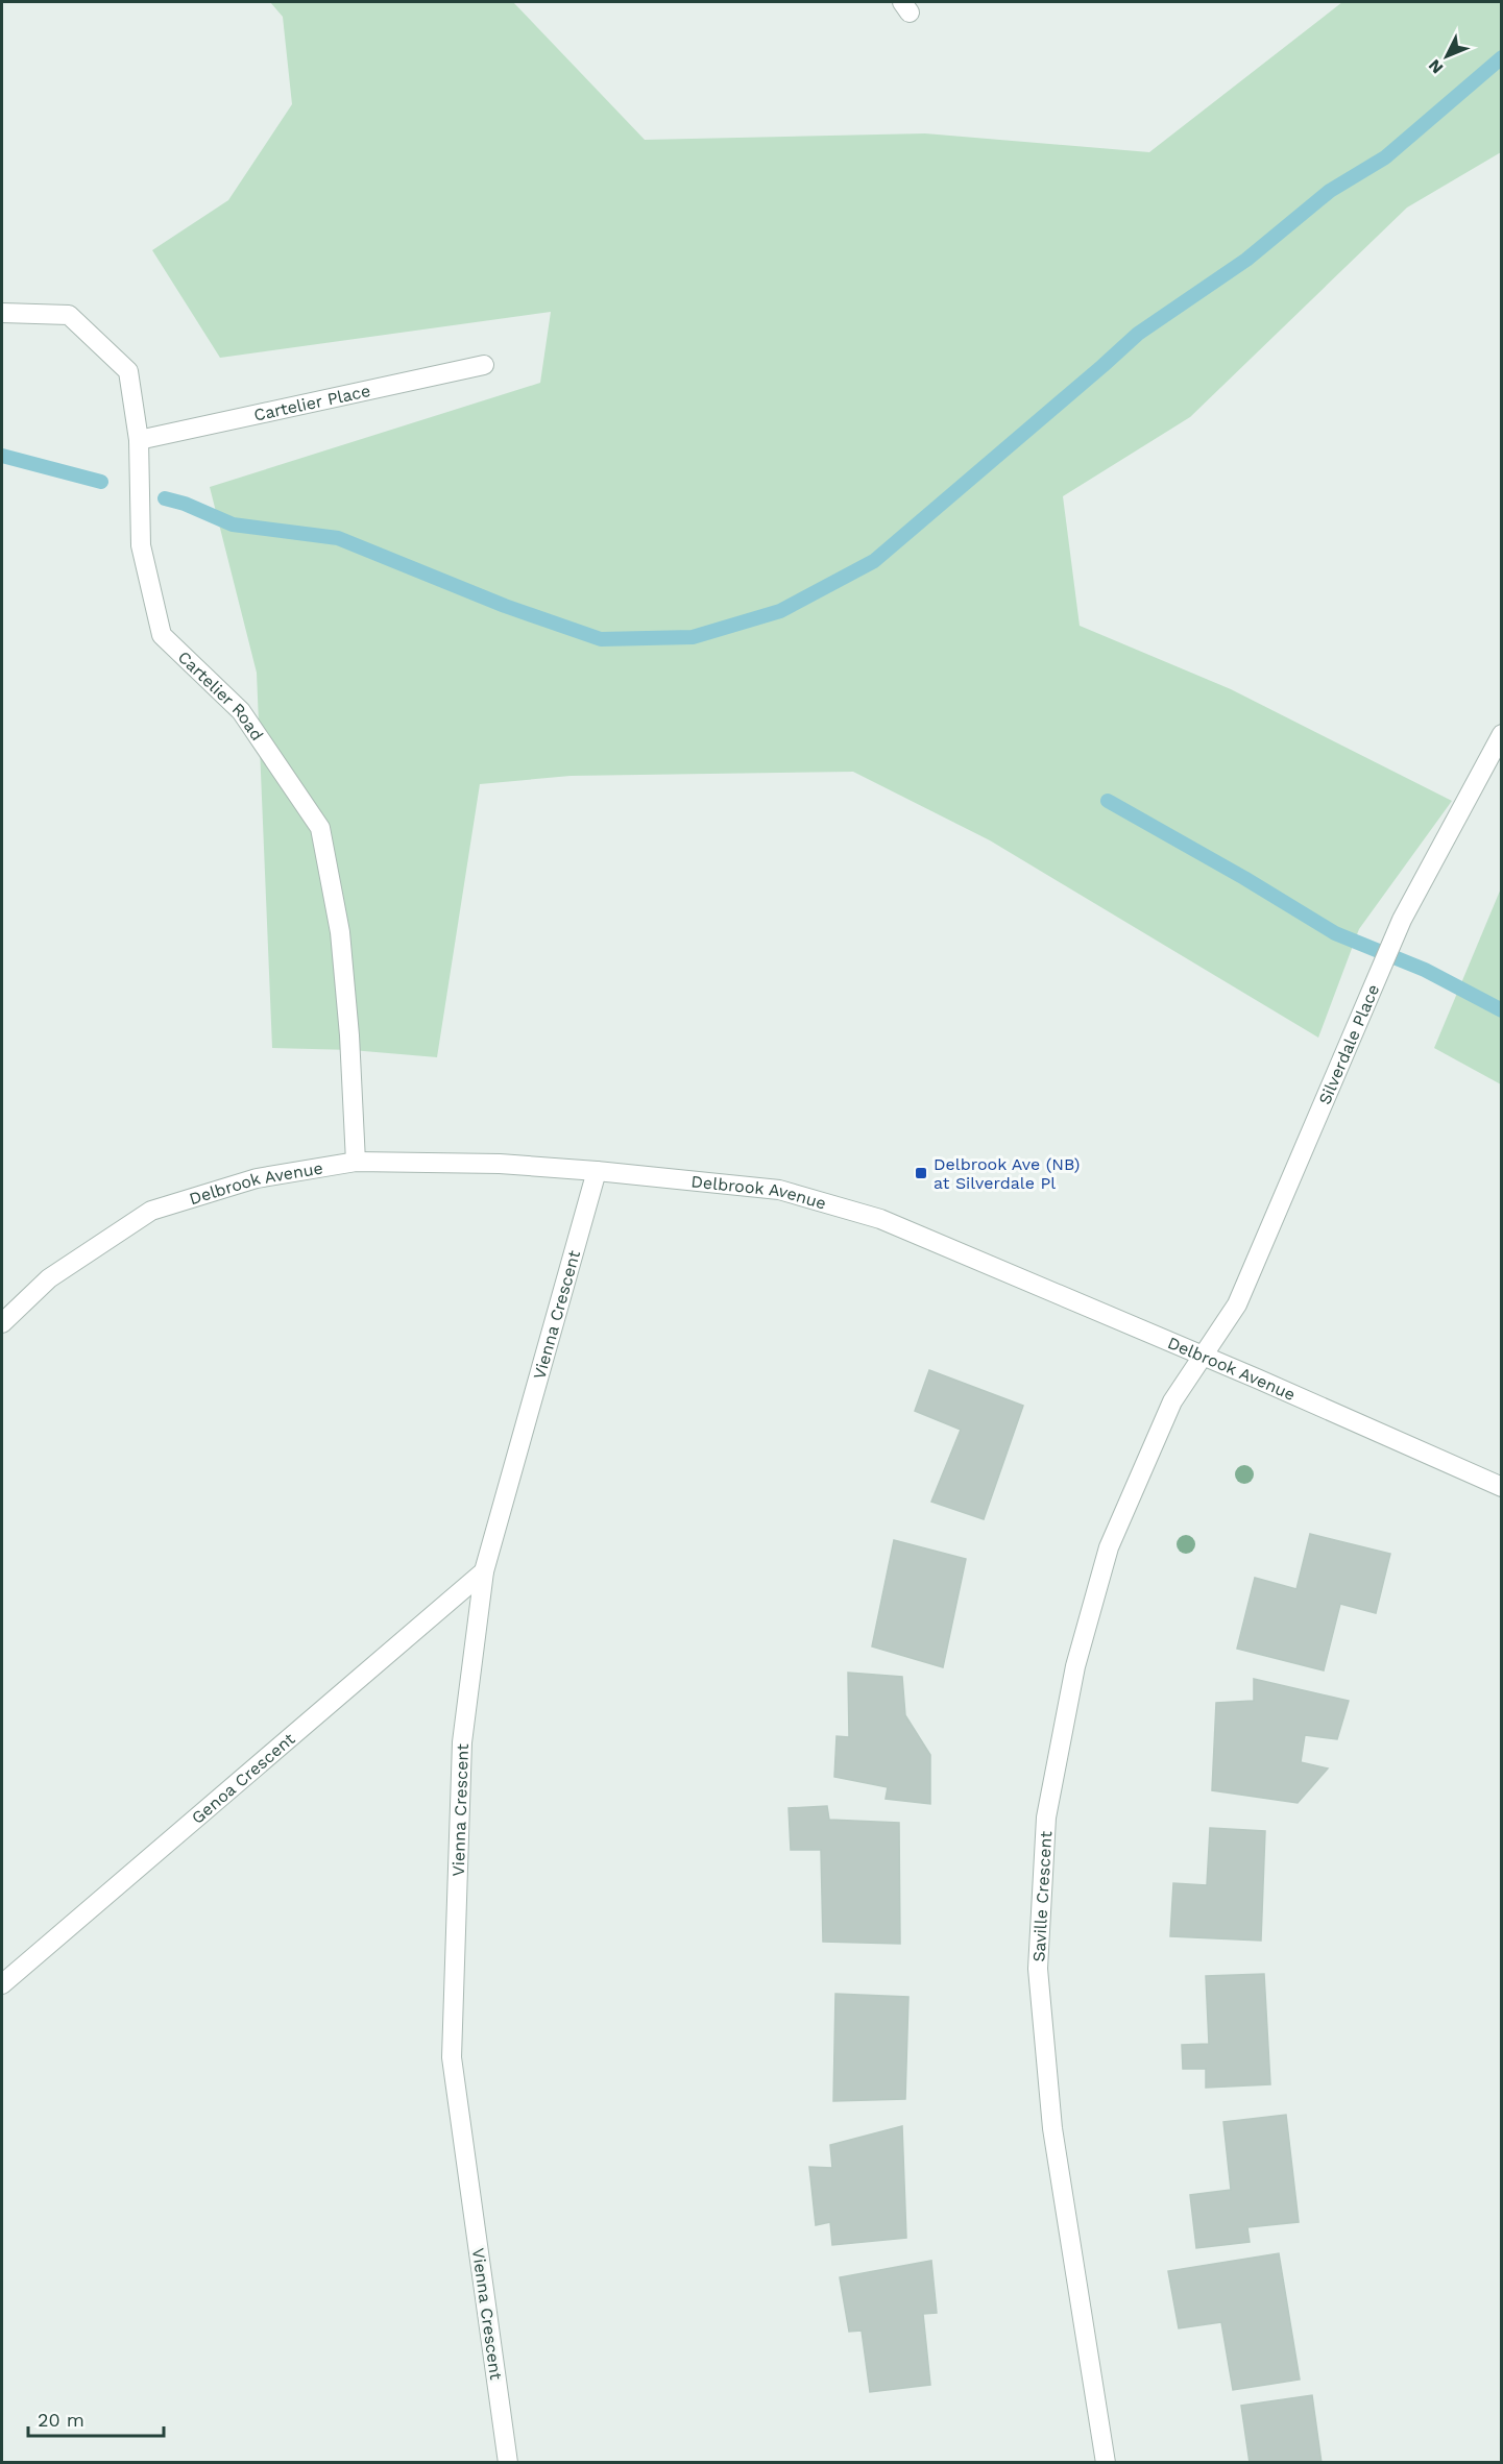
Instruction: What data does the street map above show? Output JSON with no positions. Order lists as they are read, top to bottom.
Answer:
{
  "streets": {
    "street": [
      "Cartelier Place",
      "Cartelier Road",
      "Silverdale Place",
      "Delbrook Avenue",
      "Vienna Crescent",
      "Genoa Crescent",
      "Saville Crescent"
    ]
  },
  "crossings": [
    ["Cartelier Place", "Cartelier Road"],
    ["Cartelier Road", "Delbrook Avenue"],
    ["Silverdale Place", "Delbrook Avenue"],
    ["Silverdale Place", "Saville Crescent"],
    ["Delbrook Avenue", "Vienna Crescent"],
    ["Delbrook Avenue", "Saville Crescent"],
    ["Vienna Crescent", "Genoa Crescent"]
  ],
  "places": {
    "transit": ["Delbrook Ave (NB) at Silverdale Pl"]
  },
  "scale_bar": "20 m",
  "north": "bottom left"
}
